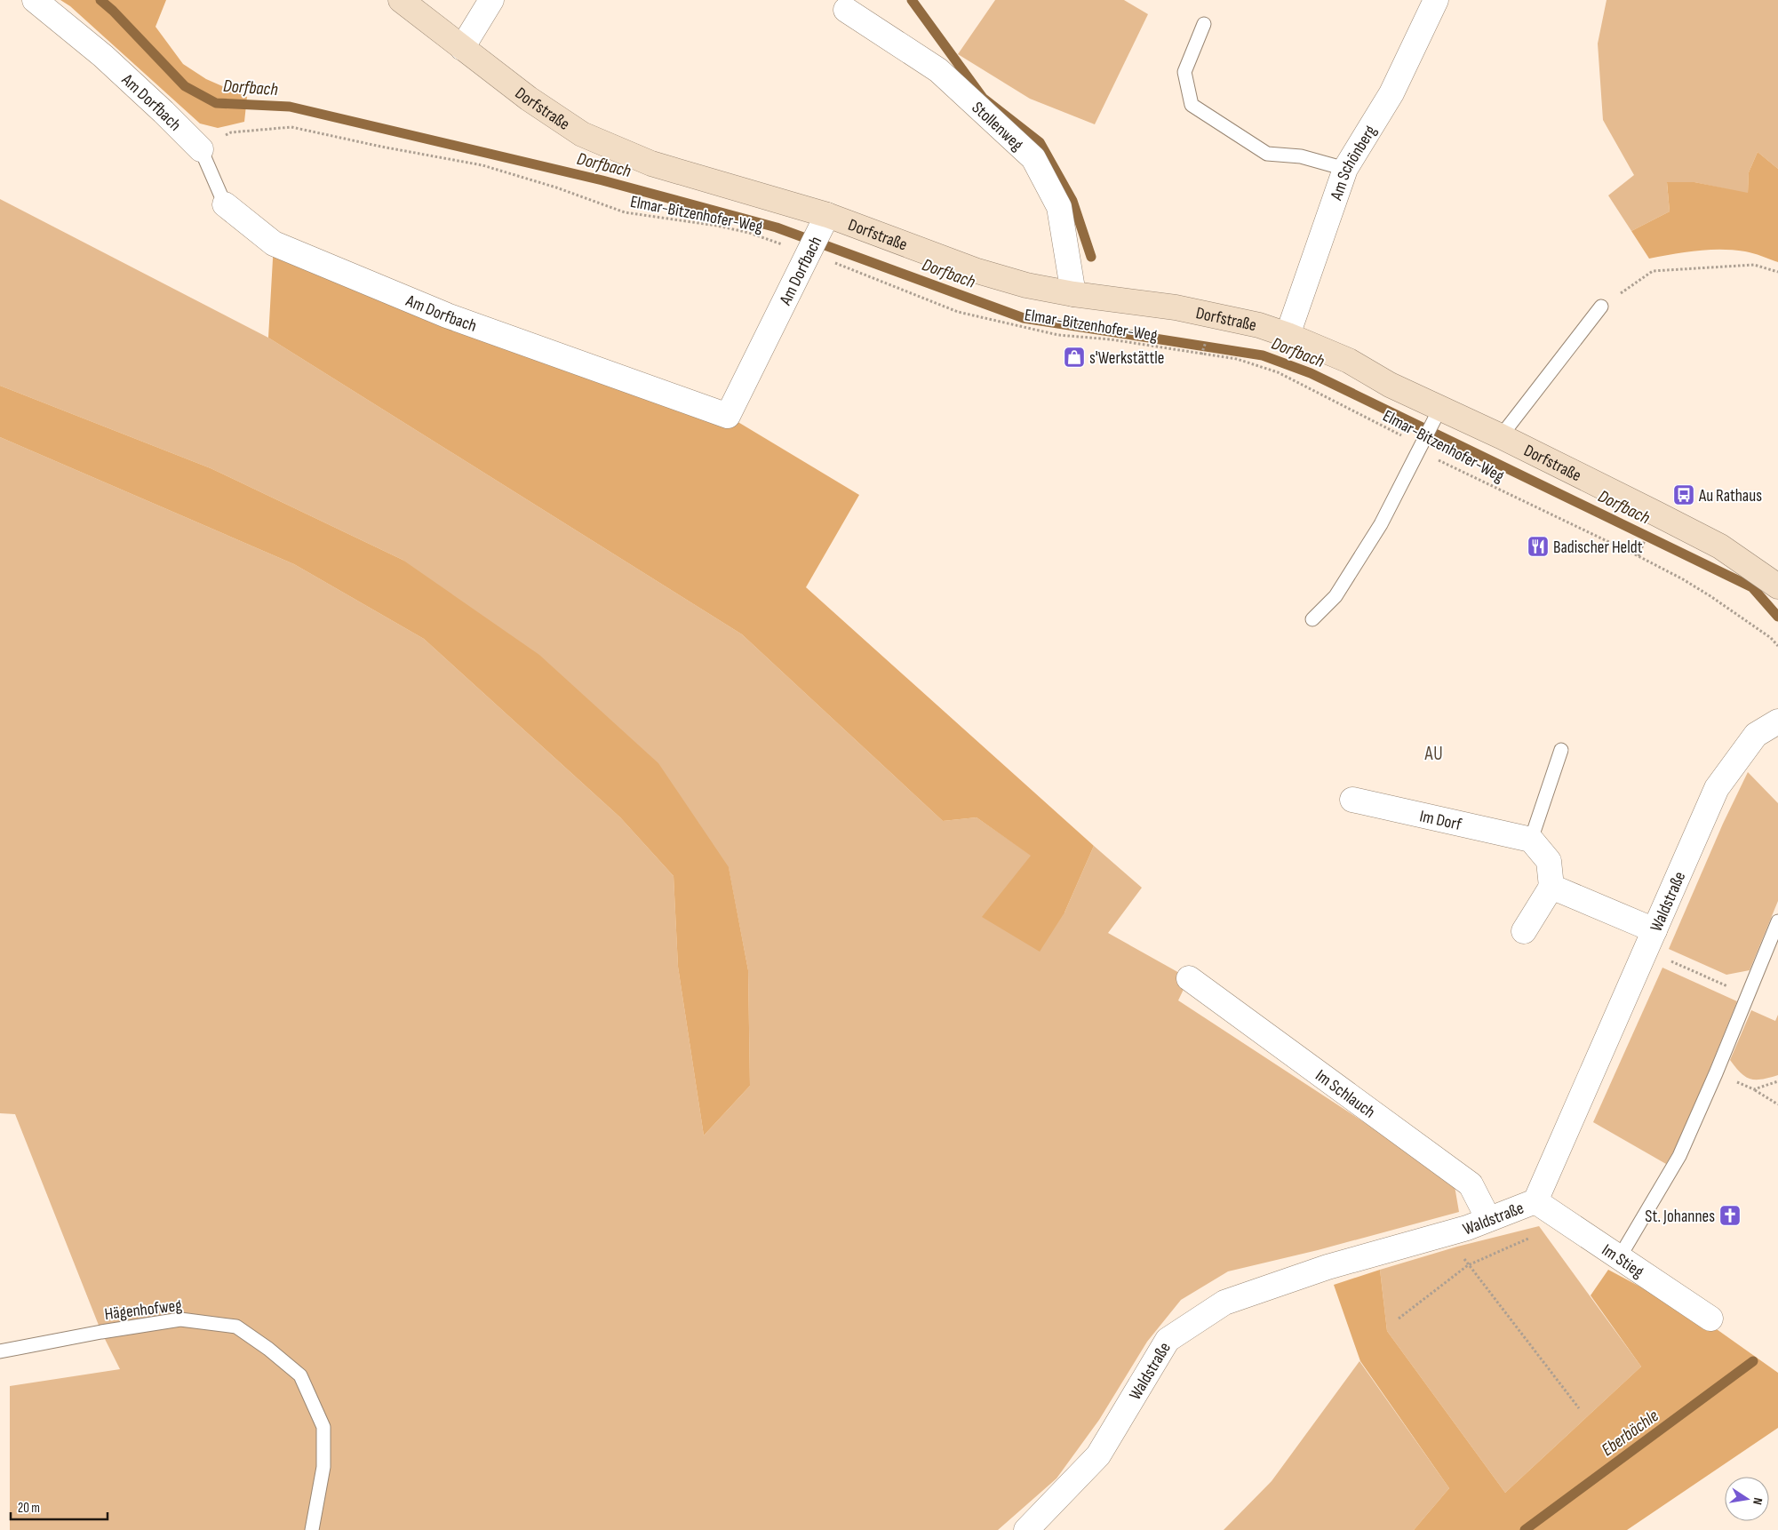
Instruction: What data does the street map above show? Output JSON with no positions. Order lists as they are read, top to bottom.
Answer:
{
  "streets": {
    "main road": ["Dorfstraße"],
    "street": [
      "Am Dorfbach",
      "Stollenweg",
      "Am Schönberg",
      "Im Dorf",
      "Waldstraße",
      "Im Schlauch",
      "Im Stieg"
    ],
    "lane": ["Hägenhofweg"],
    "path": ["Elmar-Bitzenhofer-Weg"]
  },
  "crossings": [
    ["Am Dorfbach", "Dorfstraße"],
    ["Am Dorfbach", "Elmar-Bitzenhofer-Weg"],
    ["Dorfstraße", "Stollenweg"],
    ["Dorfstraße", "Am Schönberg"],
    ["Waldstraße", "Im Schlauch"],
    ["Waldstraße", "Im Stieg"]
  ],
  "districts": ["AU"],
  "water": ["Dorfbach", "Eberbächle"],
  "places": {
    "shop": ["s'Werkstättle"],
    "bus stop": ["Au Rathaus"],
    "restaurant": ["Badischer Heldt"],
    "church": ["St. Johannes"]
  },
  "scale_bar": "20 m",
  "north": "right"
}
